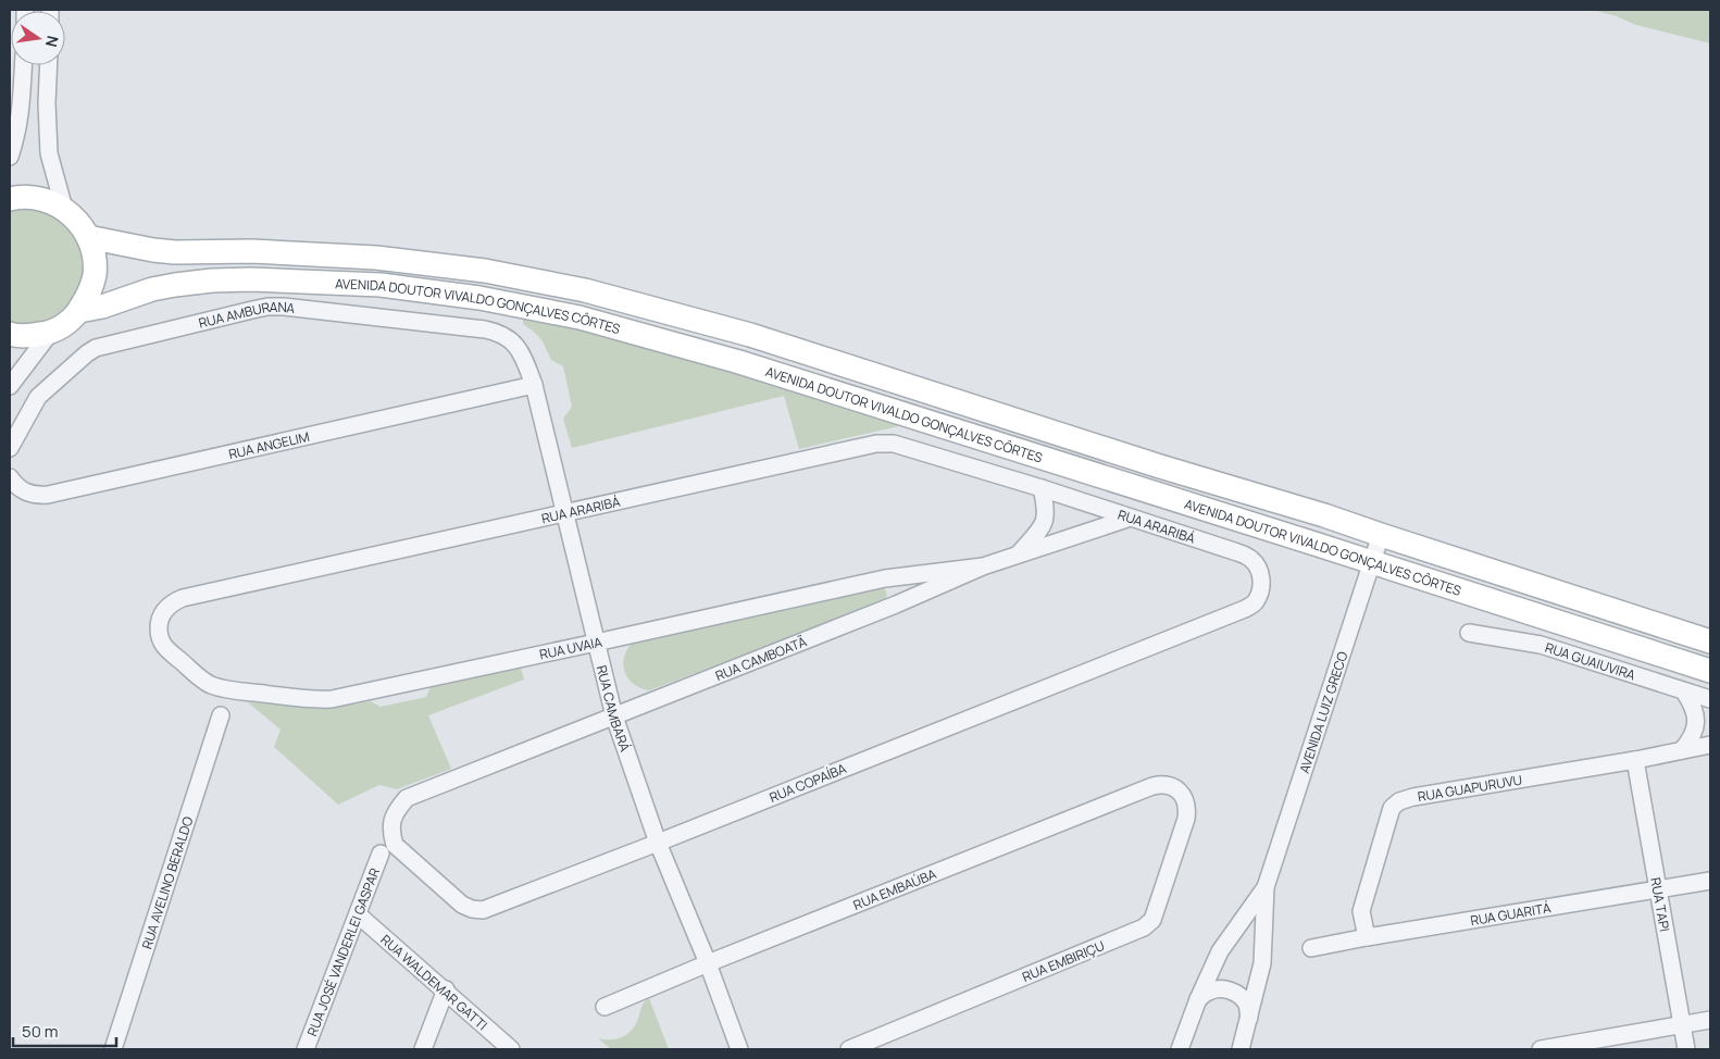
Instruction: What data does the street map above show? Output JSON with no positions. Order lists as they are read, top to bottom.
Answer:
{
  "streets": {
    "main road": ["AVENIDA DOUTOR VIVALDO GONÇALVES CÔRTES"],
    "street": [
      "RUA AMBURANA",
      "RUA ANGELIM",
      "RUA ARARIBÁ",
      "RUA UVAIA",
      "RUA CAMBOATÃ",
      "RUA GUAIUVIRA",
      "RUA CAMBARÁ",
      "AVENIDA LUIZ GRECO",
      "RUA COPAÍBA",
      "RUA GUAPURUVU",
      "RUA AVELINO BERALDO",
      "RUA EMBAÚBA",
      "RUA TAPI",
      "RUA GUARITÁ",
      "RUA JOSÉ VANDERLEI GASPAR",
      "RUA EMBIRIÇU",
      "RUA WALDEMAR GATTI"
    ]
  },
  "crossings": [
    ["AVENIDA DOUTOR VIVALDO GONÇALVES CÔRTES", "AVENIDA LUIZ GRECO"],
    ["RUA AMBURANA", "RUA CAMBARÁ"],
    ["RUA ANGELIM", "RUA CAMBARÁ"],
    ["RUA ARARIBÁ", "RUA UVAIA"],
    ["RUA ARARIBÁ", "RUA CAMBOATÃ"],
    ["RUA ARARIBÁ", "RUA CAMBARÁ"],
    ["RUA ARARIBÁ", "RUA COPAÍBA"],
    ["RUA UVAIA", "RUA CAMBOATÃ"],
    ["RUA UVAIA", "RUA CAMBARÁ"],
    ["RUA CAMBOATÃ", "RUA CAMBARÁ"],
    ["RUA CAMBOATÃ", "RUA COPAÍBA"],
    ["RUA CAMBARÁ", "RUA COPAÍBA"],
    ["RUA CAMBARÁ", "RUA EMBAÚBA"],
    ["RUA GUAPURUVU", "RUA TAPI"],
    ["RUA GUAPURUVU", "RUA GUARITÁ"],
    ["RUA EMBAÚBA", "RUA EMBIRIÇU"],
    ["RUA TAPI", "RUA GUARITÁ"],
    ["RUA JOSÉ VANDERLEI GASPAR", "RUA WALDEMAR GATTI"]
  ],
  "scale_bar": "50 m",
  "north": "right"
}
